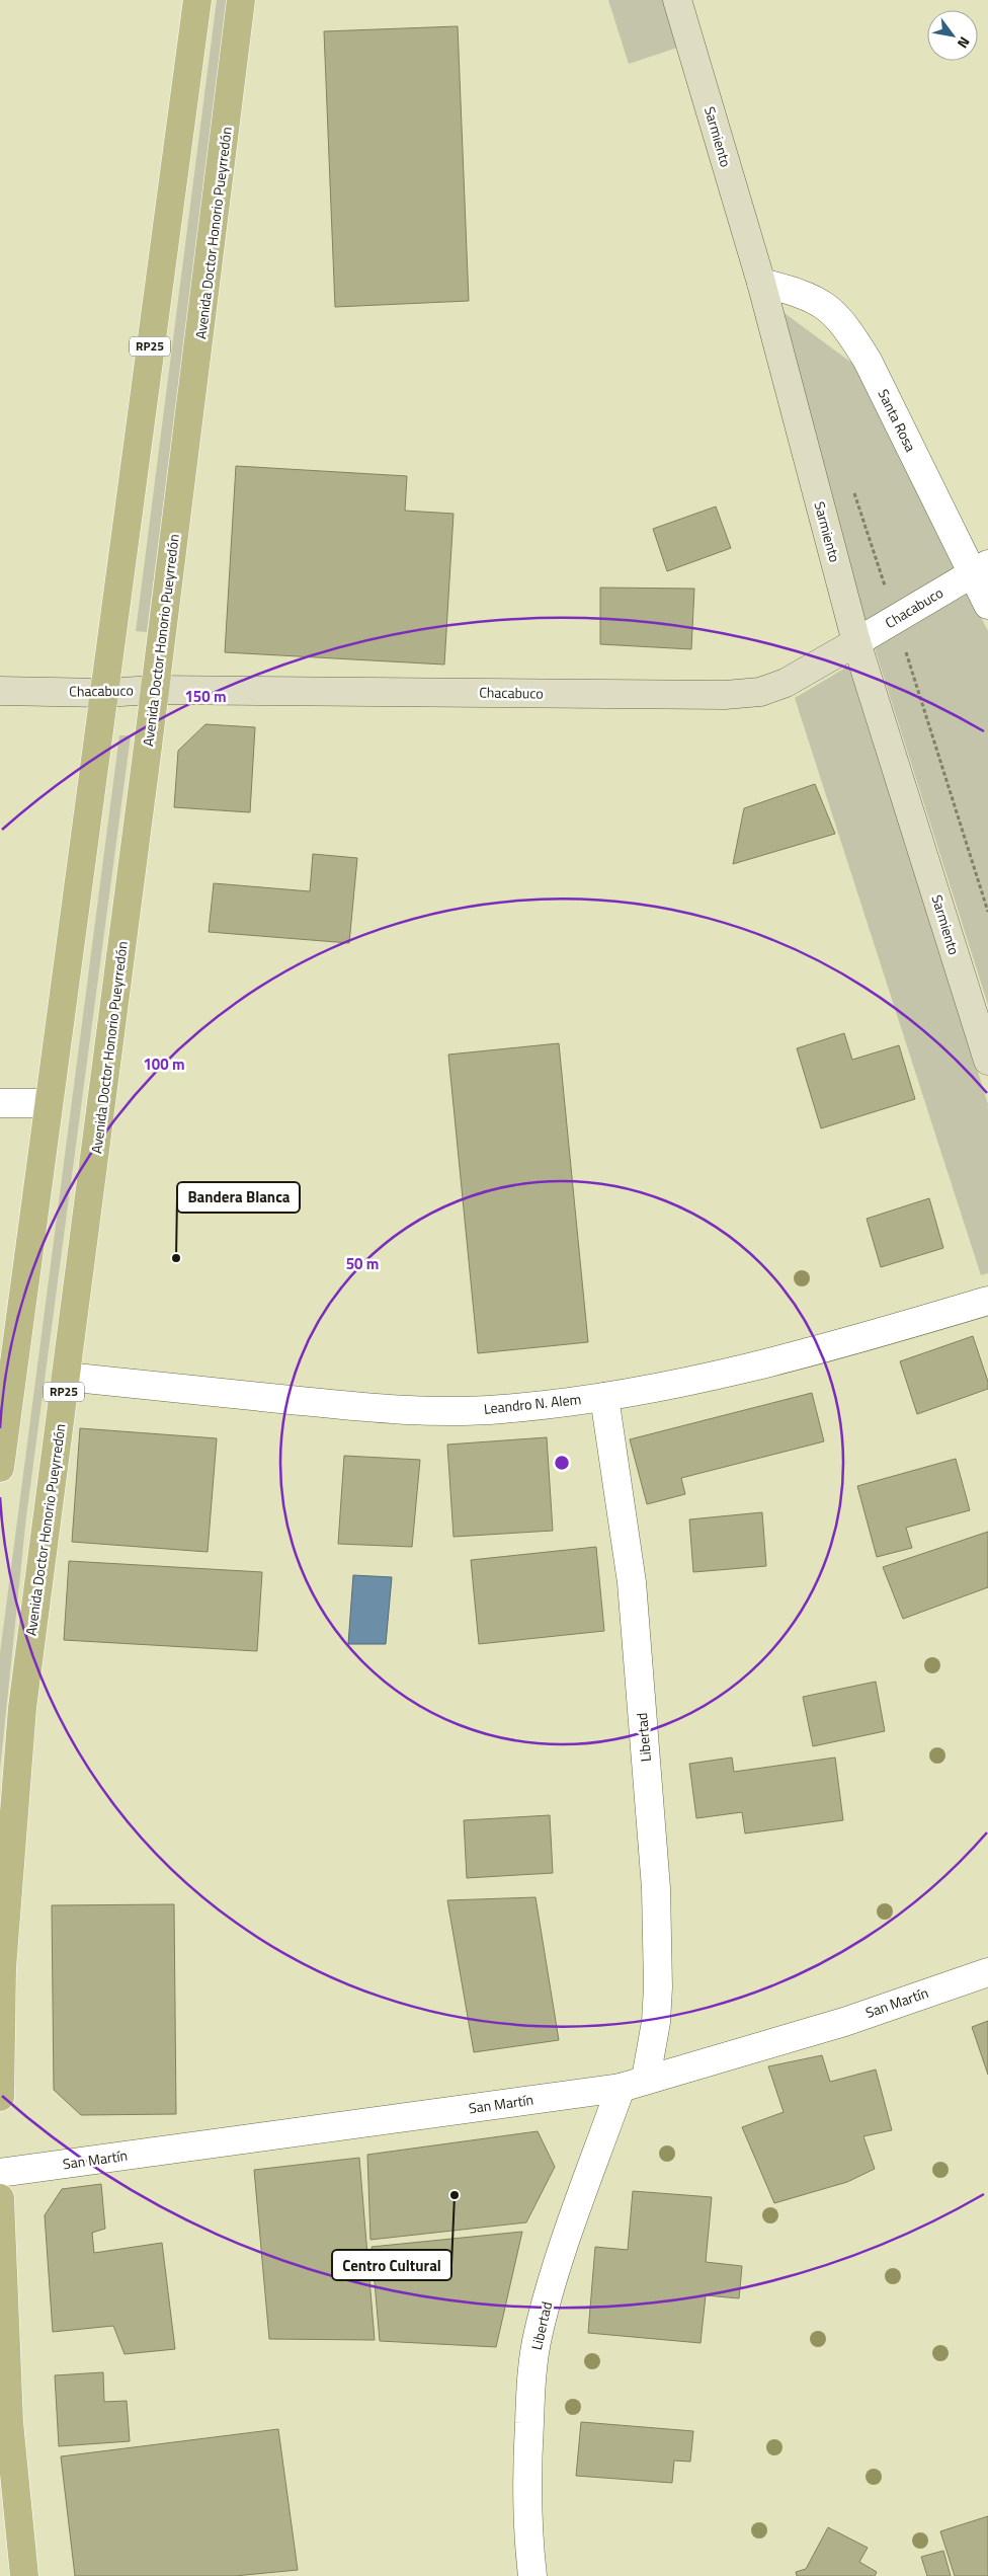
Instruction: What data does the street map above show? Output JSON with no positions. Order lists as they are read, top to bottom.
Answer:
{
  "streets": {
    "main road": ["Avenida Doctor Honorio Pueyrredón", "RP25"],
    "street": [
      "Sarmiento",
      "Santa Rosa",
      "Chacabuco",
      "Leandro N. Alem",
      "Libertad",
      "San Martín"
    ]
  },
  "crossings": [
    ["Sarmiento", "Santa Rosa"],
    ["Sarmiento", "Chacabuco"],
    ["Avenida Doctor Honorio Pueyrredón", "Chacabuco"],
    ["Avenida Doctor Honorio Pueyrredón", "Leandro N. Alem"],
    ["RP25", "Chacabuco"],
    ["Santa Rosa", "Chacabuco"],
    ["Leandro N. Alem", "Libertad"],
    ["Libertad", "San Martín"]
  ],
  "places": ["Bandera Blanca", "Centro Cultural"],
  "north": "bottom right",
  "rings": ["150 m", "100 m", "50 m"]
}
